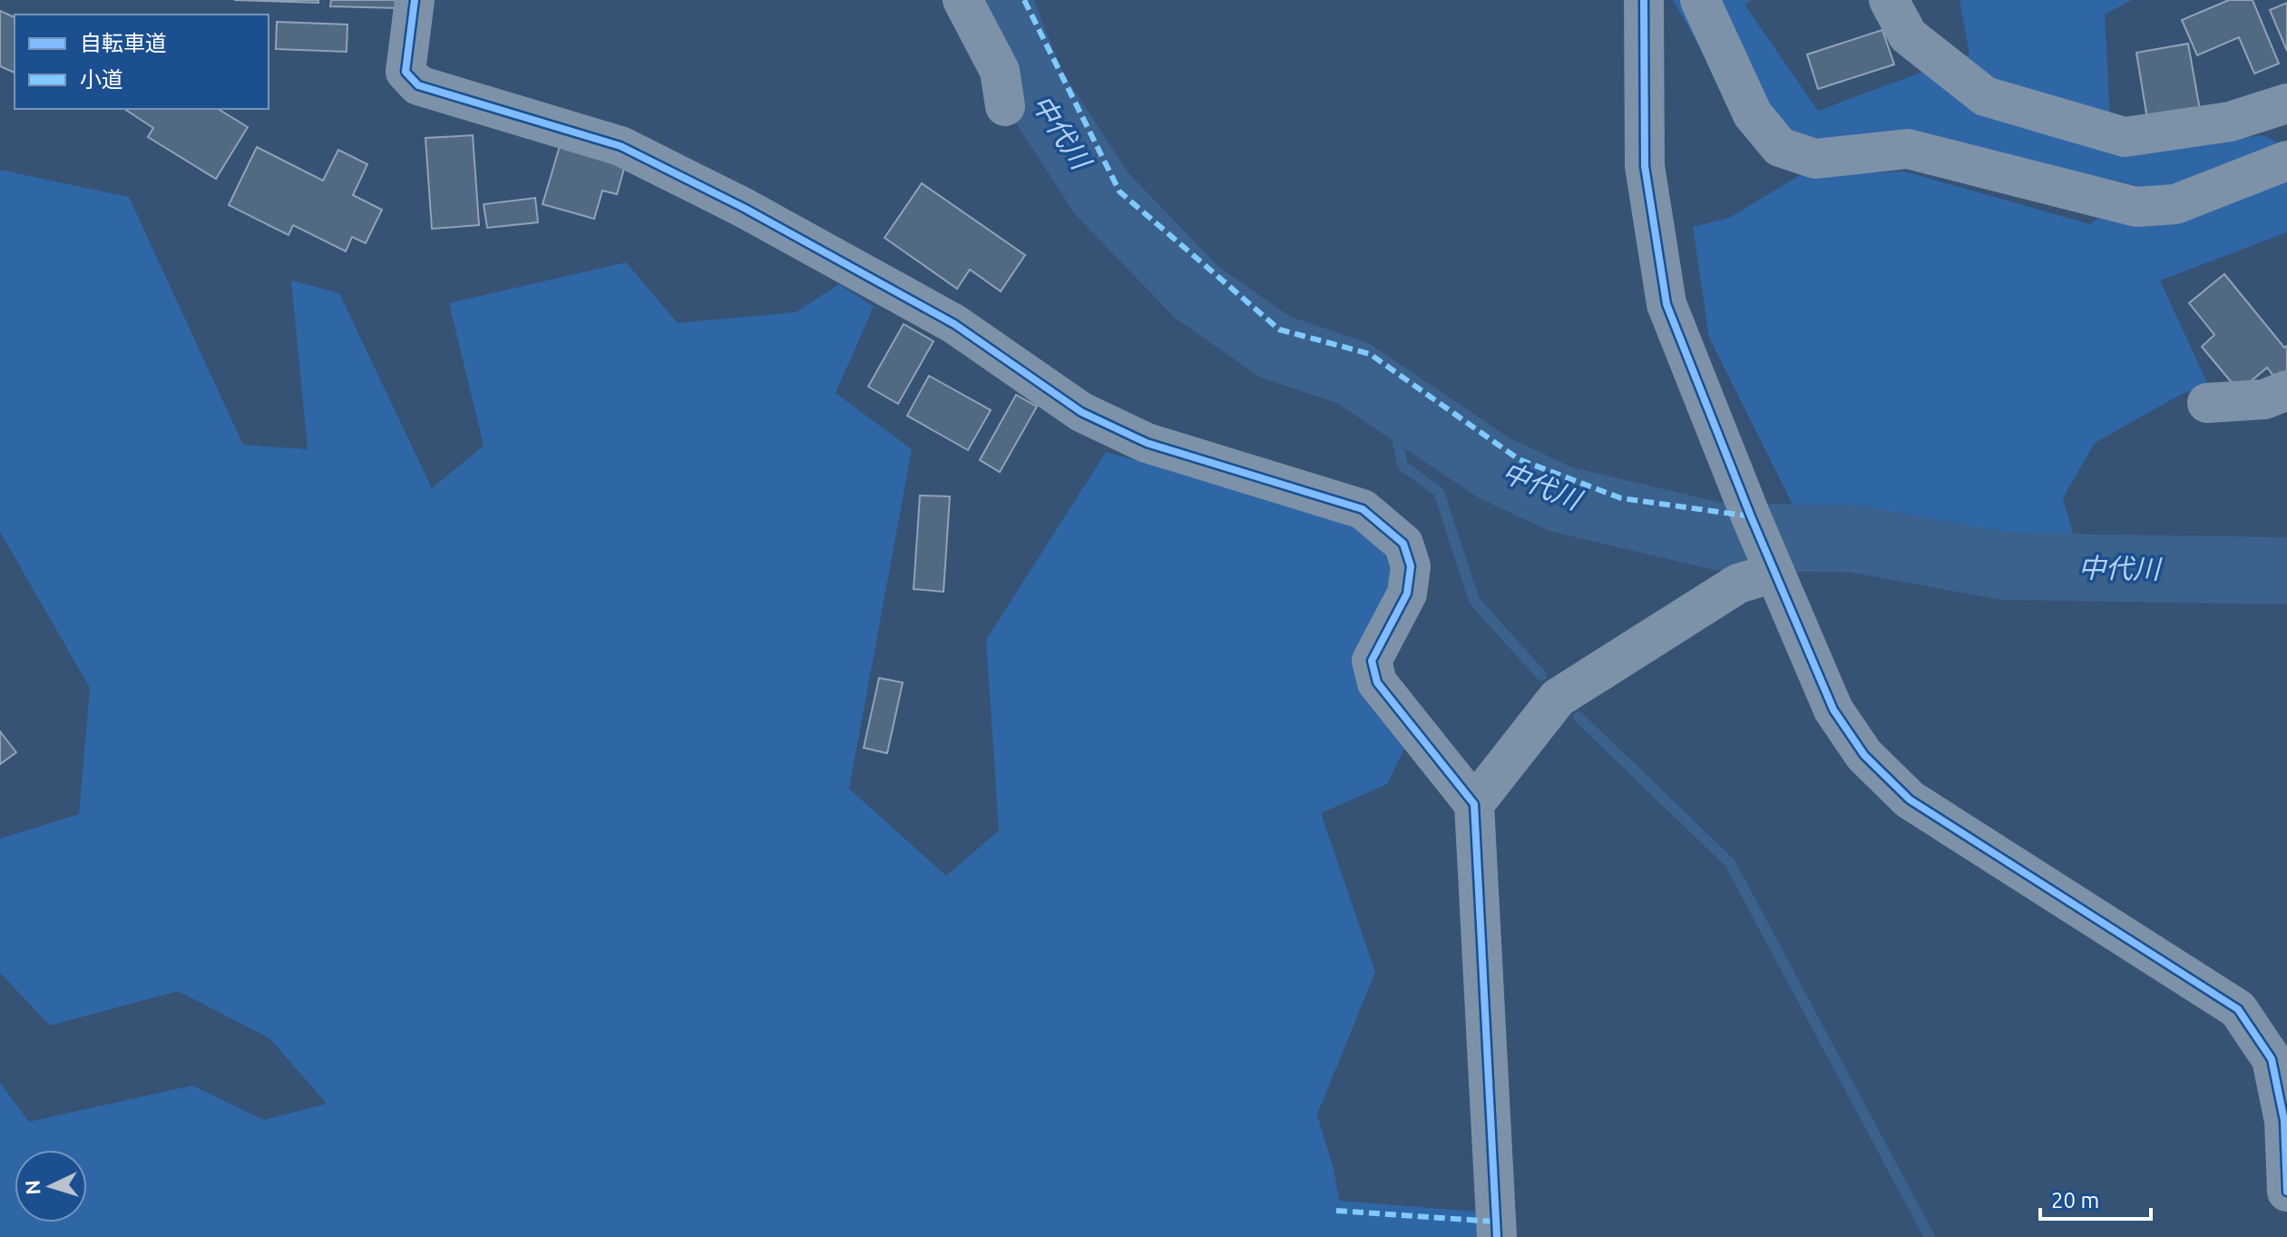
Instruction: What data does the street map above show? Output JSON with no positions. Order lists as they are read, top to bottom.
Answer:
{
  "water": ["中代川"],
  "legend": ["自転車道", "小道"],
  "scale_bar": "20 m",
  "north": "left"
}
